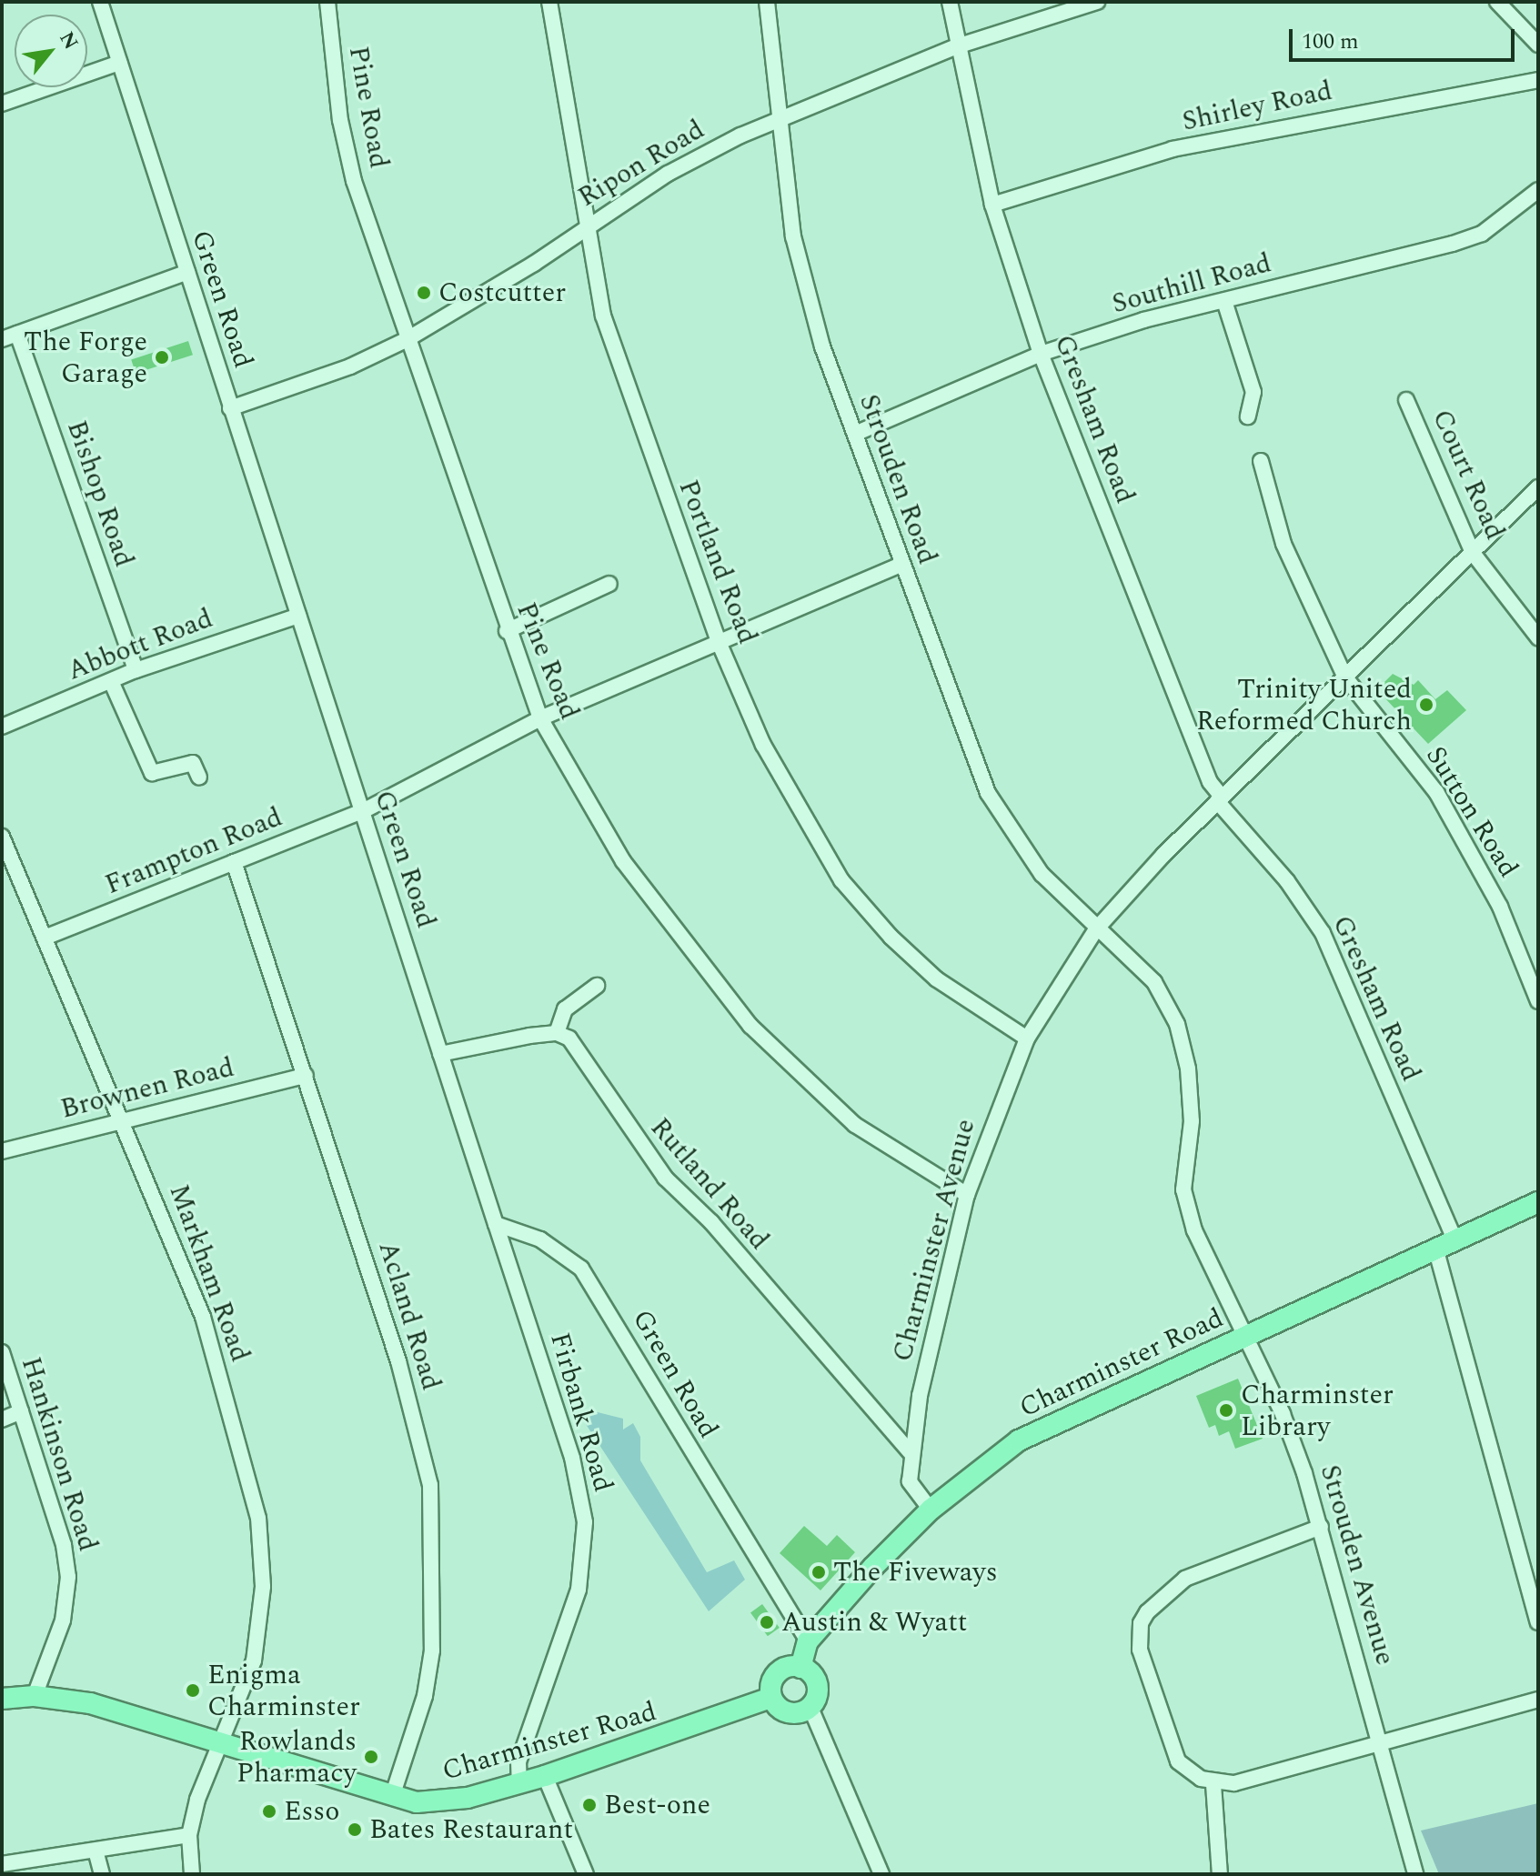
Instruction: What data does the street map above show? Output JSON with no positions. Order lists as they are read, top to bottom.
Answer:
{
  "streets": {
    "main road": ["Charminster Road"],
    "street": [
      "Shirley Road",
      "Pine Road",
      "Ripon Road",
      "Southill Road",
      "Green Road",
      "Gresham Road",
      "Court Road",
      "Strouden Road",
      "Bishop Road",
      "Portland Road",
      "Abbott Road",
      "Sutton Road",
      "Frampton Road",
      "Brownen Road",
      "Rutland Road",
      "Charminster Avenue",
      "Markham Road",
      "Acland Road",
      "Firbank Road",
      "Hankinson Road",
      "Strouden Avenue"
    ]
  },
  "crossings": [
    ["Shirley Road", "Gresham Road"],
    ["Pine Road", "Ripon Road"],
    ["Pine Road", "Frampton Road"],
    ["Pine Road", "Charminster Avenue"],
    ["Ripon Road", "Green Road"],
    ["Ripon Road", "Gresham Road"],
    ["Ripon Road", "Strouden Road"],
    ["Ripon Road", "Portland Road"],
    ["Southill Road", "Gresham Road"],
    ["Southill Road", "Strouden Road"],
    ["Green Road", "Abbott Road"],
    ["Green Road", "Frampton Road"],
    ["Green Road", "Charminster Road"],
    ["Green Road", "Firbank Road"],
    ["Gresham Road", "Charminster Avenue"],
    ["Gresham Road", "Charminster Road"],
    ["Court Road", "Charminster Avenue"],
    ["Strouden Road", "Frampton Road"],
    ["Strouden Road", "Charminster Avenue"],
    ["Strouden Road", "Strouden Avenue"],
    ["Bishop Road", "Abbott Road"],
    ["Portland Road", "Frampton Road"],
    ["Portland Road", "Charminster Avenue"],
    ["Sutton Road", "Charminster Avenue"],
    ["Frampton Road", "Markham Road"],
    ["Frampton Road", "Acland Road"],
    ["Brownen Road", "Markham Road"],
    ["Brownen Road", "Acland Road"],
    ["Rutland Road", "Charminster Avenue"],
    ["Charminster Avenue", "Charminster Road"],
    ["Charminster Avenue", "Strouden Avenue"],
    ["Markham Road", "Charminster Road"],
    ["Acland Road", "Charminster Road"],
    ["Charminster Road", "Firbank Road"],
    ["Charminster Road", "Hankinson Road"],
    ["Charminster Road", "Strouden Avenue"]
  ],
  "places": [
    "Costcutter",
    "The Forge Garage",
    "Trinity United Reformed Church",
    "Charminster Library",
    "The Fiveways",
    "Austin & Wyatt",
    "Enigma Charminster",
    "Rowlands Pharmacy",
    "Best-one",
    "Esso",
    "Bates Restaurant"
  ],
  "scale_bar": "100 m",
  "north": "top right"
}
